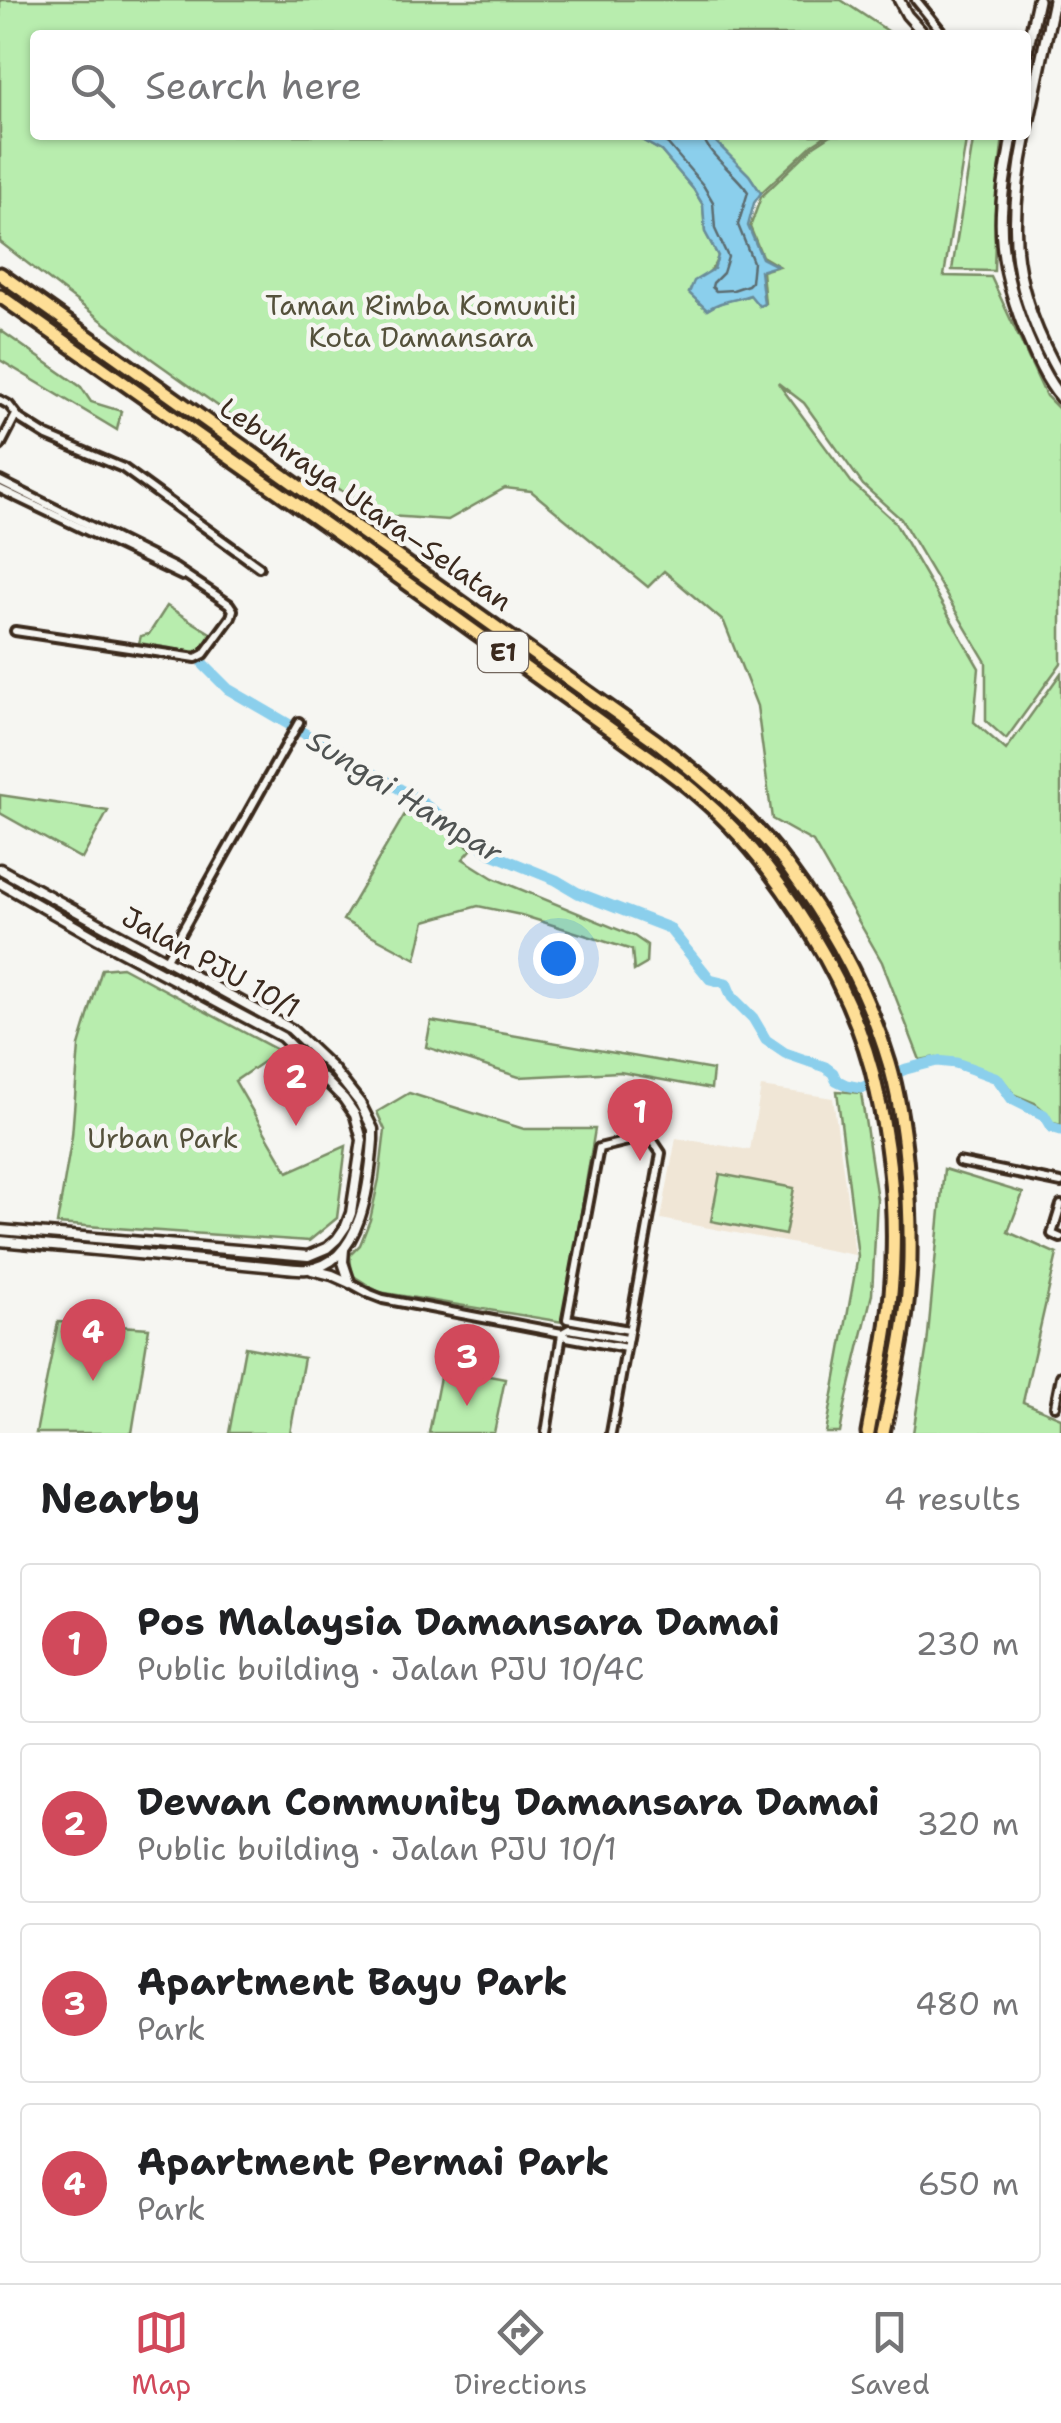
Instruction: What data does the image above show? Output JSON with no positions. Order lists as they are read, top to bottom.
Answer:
{
  "streets": {
    "highway": ["Lebuhraya Utara–Selatan", "E1"],
    "street": ["Jalan PJU 10/1"]
  },
  "water": ["Sungai Hampar"],
  "parks": ["Taman Rimba Komuniti Kota Damansara", "Urban Park"],
  "page": {
    "search": "Search here",
    "pins": [
      "2",
      "1",
      "4",
      "3"
    ],
    "heading": ["Nearby", "4 results"],
    "list": [
      {
        "mark": "1",
        "name": "Pos Malaysia Damansara Damai",
        "note": "Public building · Jalan PJU 10/4C",
        "value": "230 m"
      },
      {
        "mark": "2",
        "name": "Dewan Community Damansara Damai",
        "note": "Public building · Jalan PJU 10/1",
        "value": "320 m"
      },
      {
        "mark": "3",
        "name": "Apartment Bayu Park",
        "note": "Park",
        "value": "480 m"
      },
      {
        "mark": "4",
        "name": "Apartment Permai Park",
        "note": "Park",
        "value": "650 m"
      }
    ],
    "nav": ["Map", "Directions", "Saved"]
  }
}
